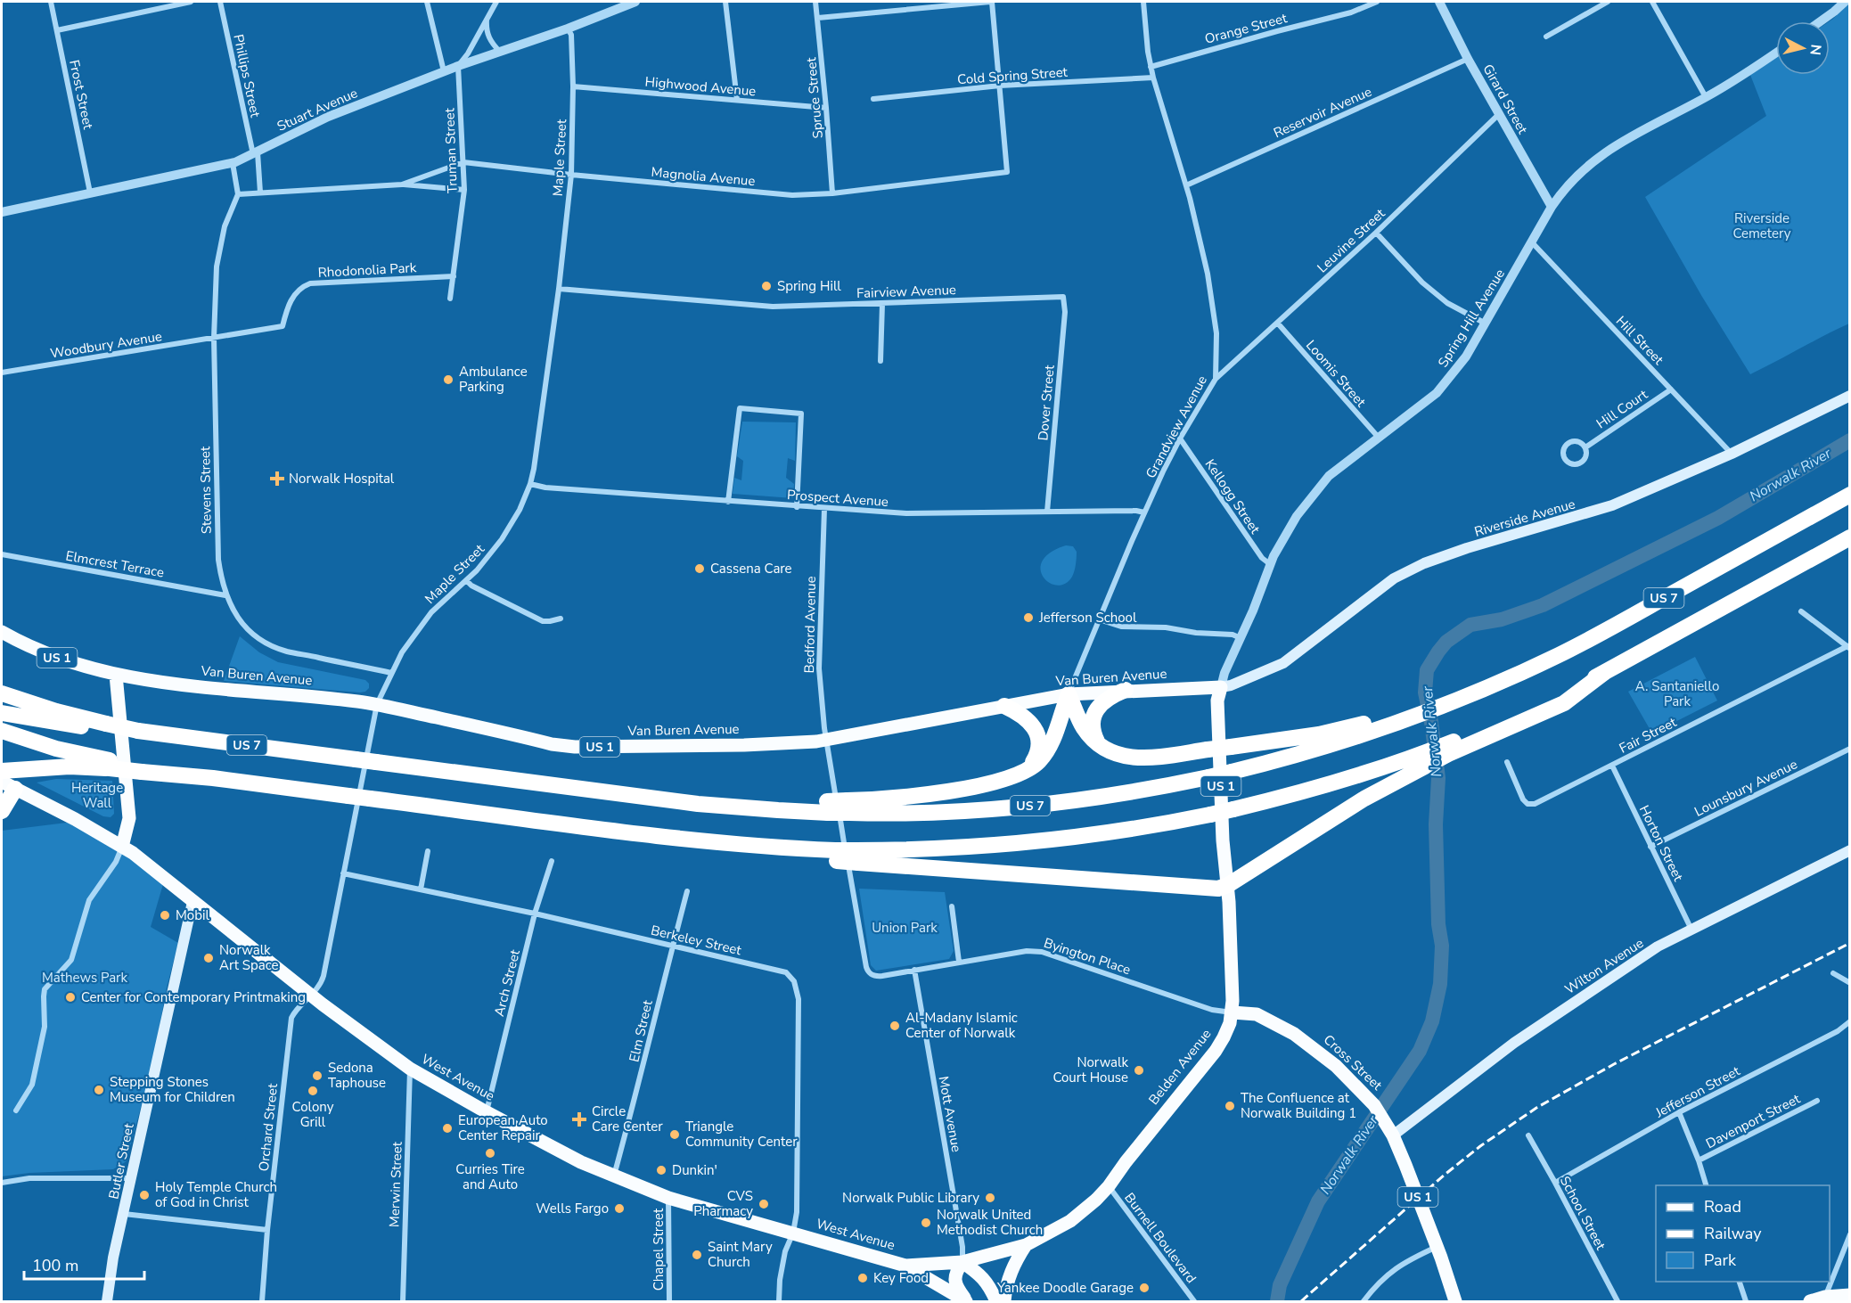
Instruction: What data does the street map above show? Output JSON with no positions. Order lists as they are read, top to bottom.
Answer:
{
  "streets": {
    "highway": ["US 7"],
    "main road": [
      "Riverside Avenue",
      "US 1",
      "Van Buren Avenue",
      "Wilton Avenue",
      "Cross Street",
      "Belden Avenue",
      "West Avenue",
      "Butler Street"
    ],
    "street": [
      "Orange Street",
      "Phillips Street",
      "Cold Spring Street",
      "Highwood Avenue",
      "Frost Street",
      "Spruce Street",
      "Girard Street",
      "Stuart Avenue",
      "Reservoir Avenue",
      "Truman Street",
      "Maple Street",
      "Magnolia Avenue",
      "Leuvine Street",
      "Rhodonolia Park",
      "Fairview Avenue",
      "Spring Hill Avenue",
      "Hill Street",
      "Woodbury Avenue",
      "Loomis Street",
      "Dover Street",
      "Hill Court",
      "Grandview Avenue",
      "Stevens Street",
      "Kellogg Street",
      "Prospect Avenue",
      "Elmcrest Terrace",
      "Bedford Avenue",
      "Fair Street",
      "Lounsbury Avenue",
      "Horton Street",
      "Berkeley Street",
      "Byington Place",
      "Arch Street",
      "Elm Street",
      "Jefferson Street",
      "Mott Avenue",
      "Davenport Street",
      "Orchard Street",
      "Merwin Street",
      "School Street",
      "Burnell Boulevard",
      "Chapel Street"
    ]
  },
  "crossings": [
    ["Orange Street", "Grandview Avenue"],
    ["Phillips Street", "Stuart Avenue"],
    ["Cold Spring Street", "Magnolia Avenue"],
    ["Cold Spring Street", "Grandview Avenue"],
    ["Highwood Avenue", "Spruce Street"],
    ["Highwood Avenue", "Maple Street"],
    ["Frost Street", "Stuart Avenue"],
    ["Spruce Street", "Magnolia Avenue"],
    ["Girard Street", "Reservoir Avenue"],
    ["Girard Street", "Leuvine Street"],
    ["Girard Street", "Spring Hill Avenue"],
    ["Stuart Avenue", "Truman Street"],
    ["Stuart Avenue", "Maple Street"],
    ["Reservoir Avenue", "Grandview Avenue"],
    ["Truman Street", "Magnolia Avenue"],
    ["Truman Street", "Rhodonolia Park"],
    ["Maple Street", "Magnolia Avenue"],
    ["Maple Street", "Fairview Avenue"],
    ["Maple Street", "Stevens Street"],
    ["Maple Street", "Prospect Avenue"],
    ["Maple Street", "Van Buren Avenue"],
    ["Maple Street", "Berkeley Street"],
    ["Maple Street", "West Avenue"],
    ["Maple Street", "Orchard Street"],
    ["Leuvine Street", "Loomis Street"],
    ["Leuvine Street", "Grandview Avenue"],
    ["Rhodonolia Park", "Woodbury Avenue"],
    ["Rhodonolia Park", "Stevens Street"],
    ["Fairview Avenue", "Dover Street"],
    ["Spring Hill Avenue", "Hill Street"],
    ["Spring Hill Avenue", "Loomis Street"],
    ["Spring Hill Avenue", "Kellogg Street"],
    ["Spring Hill Avenue", "Riverside Avenue"],
    ["Spring Hill Avenue", "Van Buren Avenue"],
    ["Spring Hill Avenue", "Belden Avenue"],
    ["Hill Street", "Hill Court"],
    ["Hill Street", "Riverside Avenue"],
    ["Woodbury Avenue", "Stevens Street"],
    ["Dover Street", "Prospect Avenue"],
    ["Grandview Avenue", "Kellogg Street"],
    ["Grandview Avenue", "Prospect Avenue"],
    ["Grandview Avenue", "Van Buren Avenue"],
    ["Stevens Street", "Elmcrest Terrace"],
    ["Prospect Avenue", "Bedford Avenue"],
    ["Riverside Avenue", "Van Buren Avenue"],
    ["Riverside Avenue", "Belden Avenue"],
    ["Bedford Avenue", "Van Buren Avenue"],
    ["Bedford Avenue", "Byington Place"],
    ["US 1", "Van Buren Avenue"],
    ["Van Buren Avenue", "Belden Avenue"],
    ["Fair Street", "Horton Street"],
    ["Lounsbury Avenue", "Horton Street"],
    ["Horton Street", "Wilton Avenue"],
    ["Berkeley Street", "Arch Street"],
    ["Berkeley Street", "Elm Street"],
    ["Berkeley Street", "West Avenue"],
    ["Byington Place", "Cross Street"],
    ["Byington Place", "Belden Avenue"],
    ["Byington Place", "Mott Avenue"],
    ["Wilton Avenue", "Cross Street"],
    ["Arch Street", "West Avenue"],
    ["Elm Street", "West Avenue"],
    ["Cross Street", "Belden Avenue"],
    ["Belden Avenue", "West Avenue"],
    ["Belden Avenue", "Mott Avenue"],
    ["Belden Avenue", "Burnell Boulevard"],
    ["West Avenue", "Mott Avenue"],
    ["West Avenue", "Orchard Street"],
    ["West Avenue", "Butler Street"],
    ["West Avenue", "Merwin Street"],
    ["West Avenue", "Chapel Street"],
    ["Jefferson Street", "School Street"]
  ],
  "water": ["Norwalk River"],
  "parks": [
    "Riverside Cemetery",
    "A. Santaniello Park",
    "Heritage Wall",
    "Union Park",
    "Mathews Park"
  ],
  "places": {
    "other": [
      "Spring Hill",
      "Ambulance Parking",
      "Cassena Care",
      "Jefferson School",
      "Mobil",
      "Norwalk Art Space",
      "Center for Contemporary Printmaking",
      "Al-Madany Islamic Center of Norwalk",
      "Norwalk Court House",
      "Sedona Taphouse",
      "Stepping Stones Museum for Children",
      "Colony Grill",
      "The Confluence at Norwalk Building 1",
      "European Auto Center Repair",
      "Triangle Community Center",
      "Curries Tire and Auto",
      "Dunkin'",
      "Holy Temple Church of God in Christ",
      "Norwalk Public Library",
      "CVS Pharmacy",
      "Wells Fargo",
      "Norwalk United Methodist Church",
      "Saint Mary Church",
      "Key Food",
      "Yankee Doodle Garage"
    ],
    "health": ["Norwalk Hospital", "Circle Care Center"]
  },
  "legend": ["Road", "Railway", "Park"],
  "scale_bar": "100 m",
  "north": "right"
}
